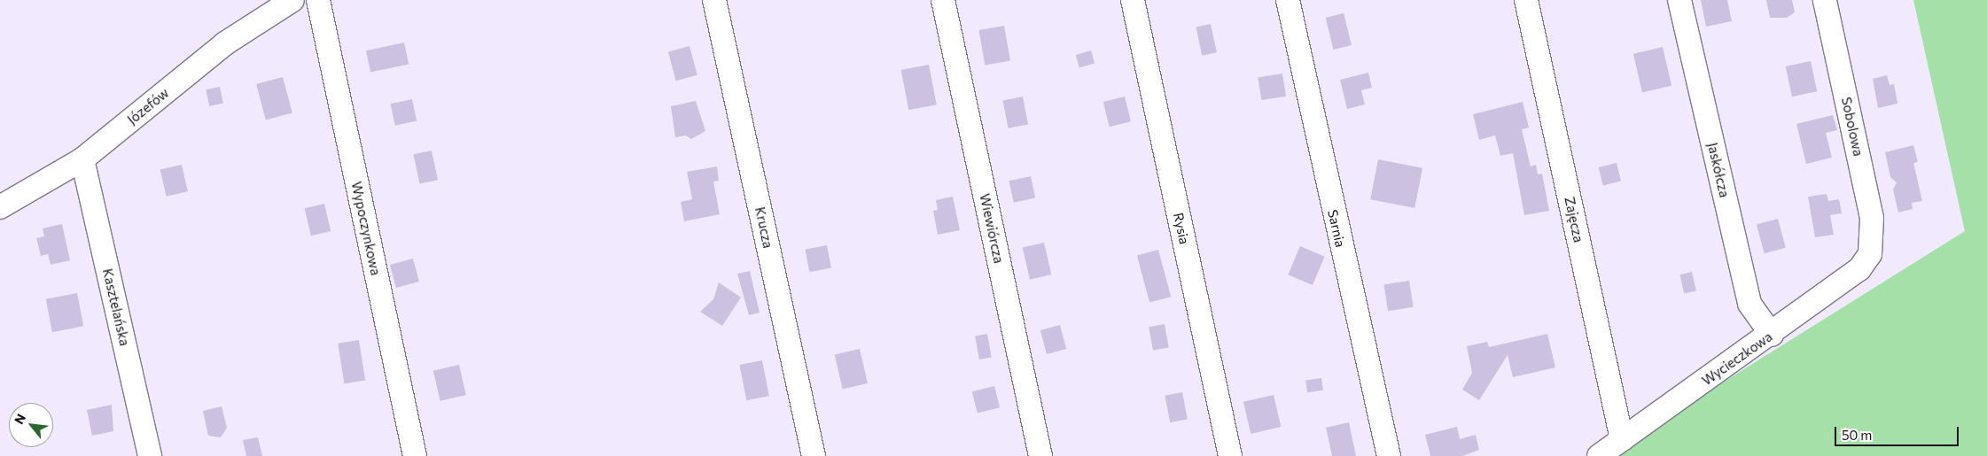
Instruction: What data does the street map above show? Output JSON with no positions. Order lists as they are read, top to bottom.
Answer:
{
  "streets": {
    "street": [
      "Józefów",
      "Sobolowa",
      "Jaskółcza",
      "Zajęcza",
      "Krucza",
      "Wypoczynkowa",
      "Wiewiórcza",
      "Rysia",
      "Sarnia",
      "Kasztelańska",
      "Wycieczkowa"
    ]
  },
  "crossings": [
    ["Józefów", "Kasztelańska"],
    ["Sobolowa", "Wycieczkowa"],
    ["Jaskółcza", "Wycieczkowa"],
    ["Zajęcza", "Wycieczkowa"]
  ],
  "scale_bar": "50 m",
  "north": "top left"
}
